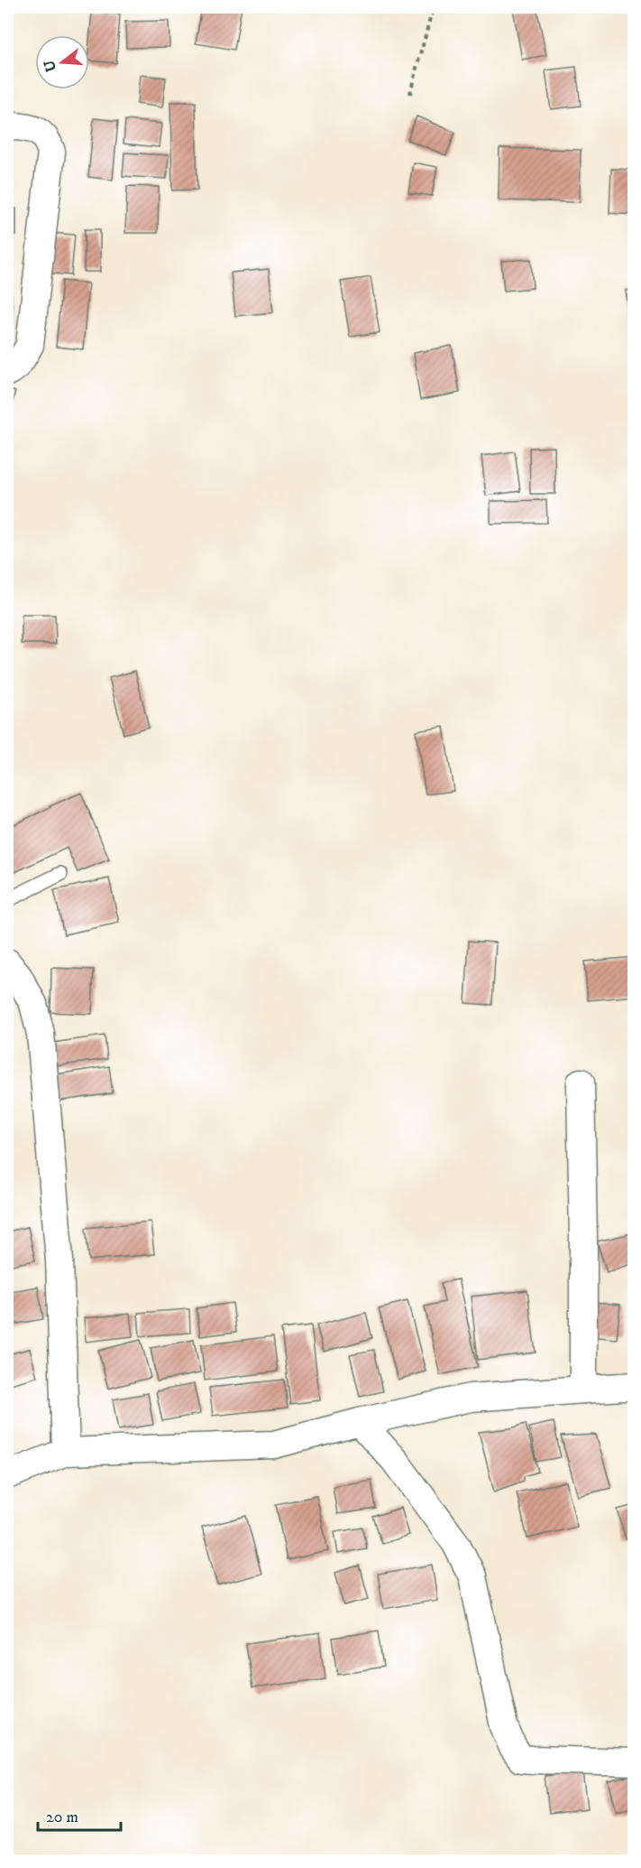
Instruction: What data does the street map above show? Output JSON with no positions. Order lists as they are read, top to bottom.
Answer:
{
  "scale_bar": "20 m",
  "north": "left"
}
